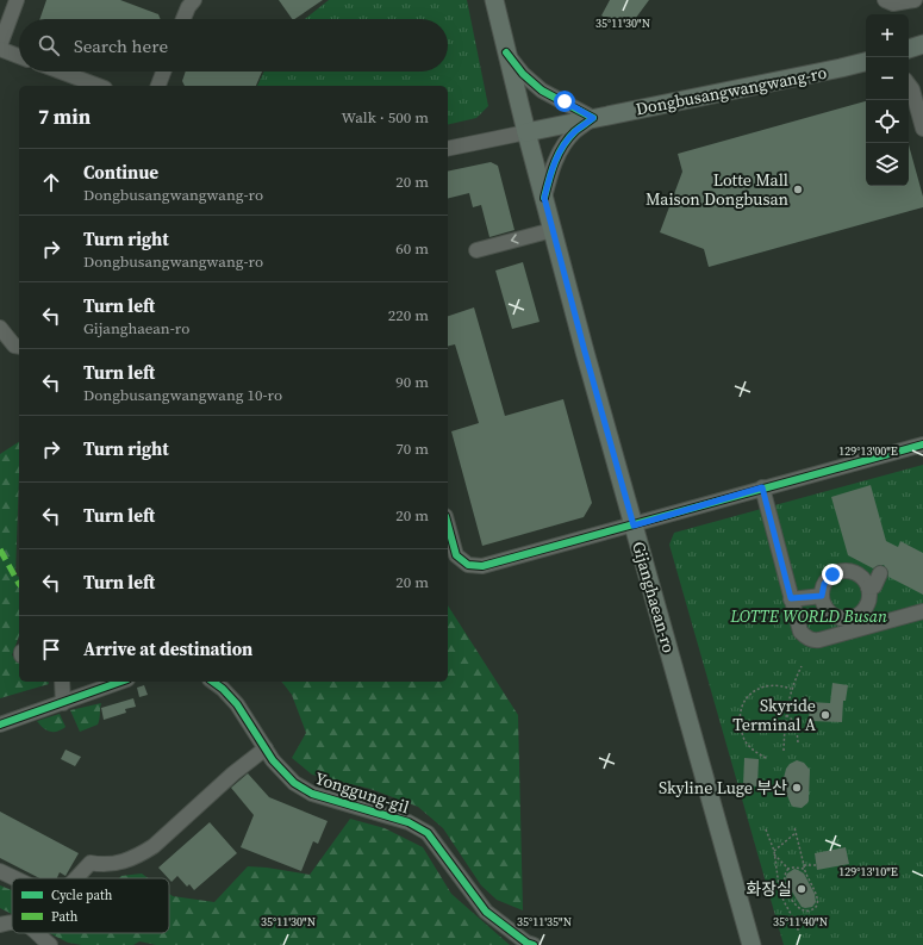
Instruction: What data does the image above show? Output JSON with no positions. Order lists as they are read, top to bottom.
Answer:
{
  "streets": {
    "main road": ["Dongbusangwangwang-ro", "Gijanghaean-ro"],
    "street": ["Yonggung-gil"]
  },
  "crossings": [
    ["Dongbusangwangwang-ro", "Gijanghaean-ro"]
  ],
  "parks": ["LOTTE WORLD Busan"],
  "places": [
    "Lotte Mall Maison Dongbusan",
    "Skyride Terminal A",
    "Skyline Luge 부산",
    "화장실"
  ],
  "legend": ["Cycle path", "Path"],
  "page": {
    "map_buttons": ["+", "−"],
    "search": "Search here",
    "heading": ["7 min", "Walk · 500 m"],
    "list": [
      ["Continue", "Dongbusangwangwang-ro", "20 m"],
      ["Turn right", "Dongbusangwangwang-ro", "60 m"],
      ["Turn left", "Gijanghaean-ro", "220 m"],
      ["Turn left", "Dongbusangwangwang 10-ro", "90 m"],
      ["Turn right", "70 m"],
      ["Turn left", "20 m"],
      ["Turn left", "20 m"],
      "Arrive at destination"
    ]
  },
  "coordinates": [
    "35°11'30\"N",
    "129°13'00\"E",
    "129°13'10\"E",
    "35°11'35\"N",
    "35°11'40\"N"
  ]
}
